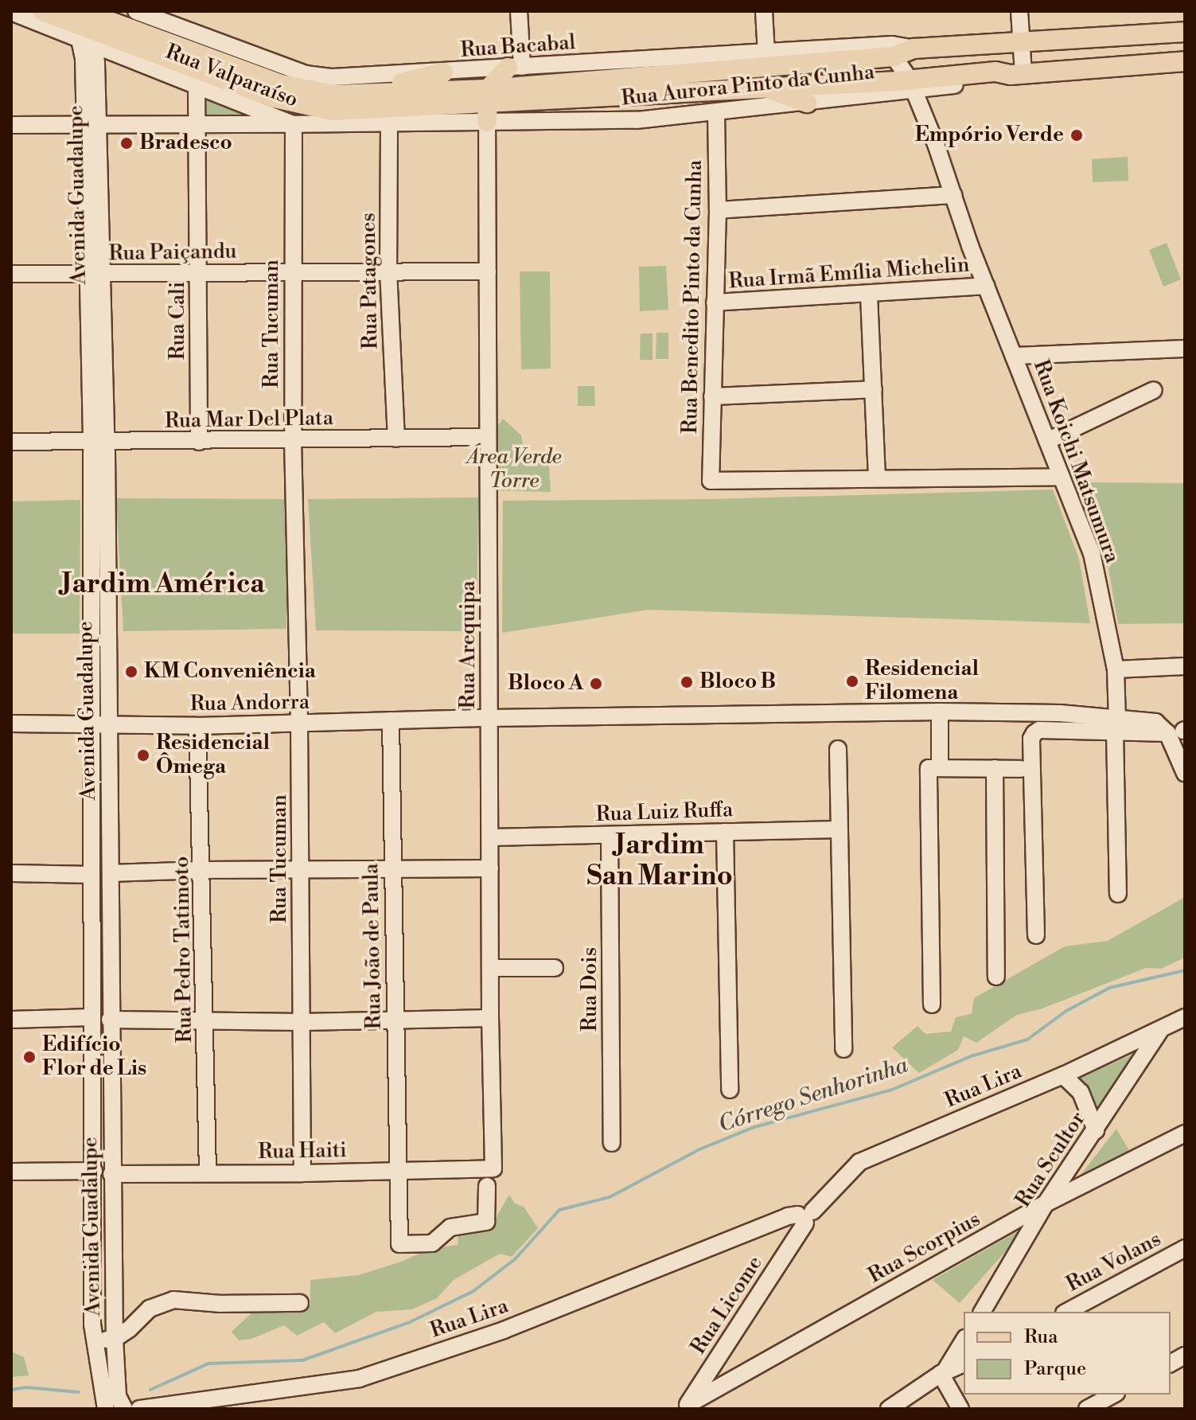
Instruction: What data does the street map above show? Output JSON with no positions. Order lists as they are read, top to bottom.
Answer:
{
  "streets": {
    "street": [
      "Rua Bacabal",
      "Rua Valparaíso",
      "Rua Aurora Pinto da Cunha",
      "Avenida Guadalupe",
      "Rua Paiçandu",
      "Rua Irmã Emília Michelin",
      "Rua Patagones",
      "Rua Benedito Pinto da Cunha",
      "Rua Cali",
      "Rua Tucuman",
      "Rua Mar Del Plata",
      "Rua Koichi Matsumura",
      "Rua Arequipa",
      "Rua Andorra",
      "Rua Luiz Ruffa",
      "Rua João de Paula",
      "Rua Pedro Tatimoto",
      "Rua Dois",
      "Rua Lira",
      "Rua Haiti",
      "Rua Scultor",
      "Rua Scorpius",
      "Rua Volans",
      "Rua Licome"
    ]
  },
  "crossings": [
    ["Rua Bacabal", "Rua Valparaíso"],
    ["Rua Bacabal", "Rua Koichi Matsumura"],
    ["Rua Valparaíso", "Rua Aurora Pinto da Cunha"],
    ["Rua Valparaíso", "Rua Patagones"],
    ["Rua Valparaíso", "Rua Cali"],
    ["Rua Valparaíso", "Rua Tucuman"],
    ["Rua Valparaíso", "Rua Arequipa"],
    ["Rua Aurora Pinto da Cunha", "Rua Benedito Pinto da Cunha"],
    ["Rua Aurora Pinto da Cunha", "Rua Koichi Matsumura"],
    ["Rua Aurora Pinto da Cunha", "Rua Arequipa"],
    ["Avenida Guadalupe", "Rua Paiçandu"],
    ["Avenida Guadalupe", "Rua Mar Del Plata"],
    ["Avenida Guadalupe", "Rua Andorra"],
    ["Avenida Guadalupe", "Rua Haiti"],
    ["Rua Paiçandu", "Rua Patagones"],
    ["Rua Paiçandu", "Rua Cali"],
    ["Rua Paiçandu", "Rua Tucuman"],
    ["Rua Paiçandu", "Rua Arequipa"],
    ["Rua Irmã Emília Michelin", "Rua Benedito Pinto da Cunha"],
    ["Rua Irmã Emília Michelin", "Rua Koichi Matsumura"],
    ["Rua Patagones", "Rua Mar Del Plata"],
    ["Rua Cali", "Rua Mar Del Plata"],
    ["Rua Tucuman", "Rua Mar Del Plata"],
    ["Rua Tucuman", "Rua Andorra"],
    ["Rua Tucuman", "Rua Haiti"],
    ["Rua Mar Del Plata", "Rua Arequipa"],
    ["Rua Arequipa", "Rua Andorra"],
    ["Rua Arequipa", "Rua Luiz Ruffa"],
    ["Rua Arequipa", "Rua Haiti"],
    ["Rua Andorra", "Rua João de Paula"],
    ["Rua Andorra", "Rua Pedro Tatimoto"],
    ["Rua Luiz Ruffa", "Rua Dois"],
    ["Rua João de Paula", "Rua Haiti"],
    ["Rua Pedro Tatimoto", "Rua Haiti"],
    ["Rua Lira", "Rua Scultor"],
    ["Rua Lira", "Rua Licome"],
    ["Rua Scultor", "Rua Scorpius"],
    ["Rua Scorpius", "Rua Licome"]
  ],
  "districts": ["Jardim América", "Jardim San Marino"],
  "water": ["Córrego Senhorinha"],
  "parks": ["Área Verde Torre"],
  "places": [
    "Empório Verde",
    "Bradesco",
    "KM Conveniência",
    "Residencial Filomena",
    "Bloco B",
    "Bloco A",
    "Residencial Ômega",
    "Edifício Flor de Lis"
  ],
  "legend": ["Rua", "Parque"]
}
